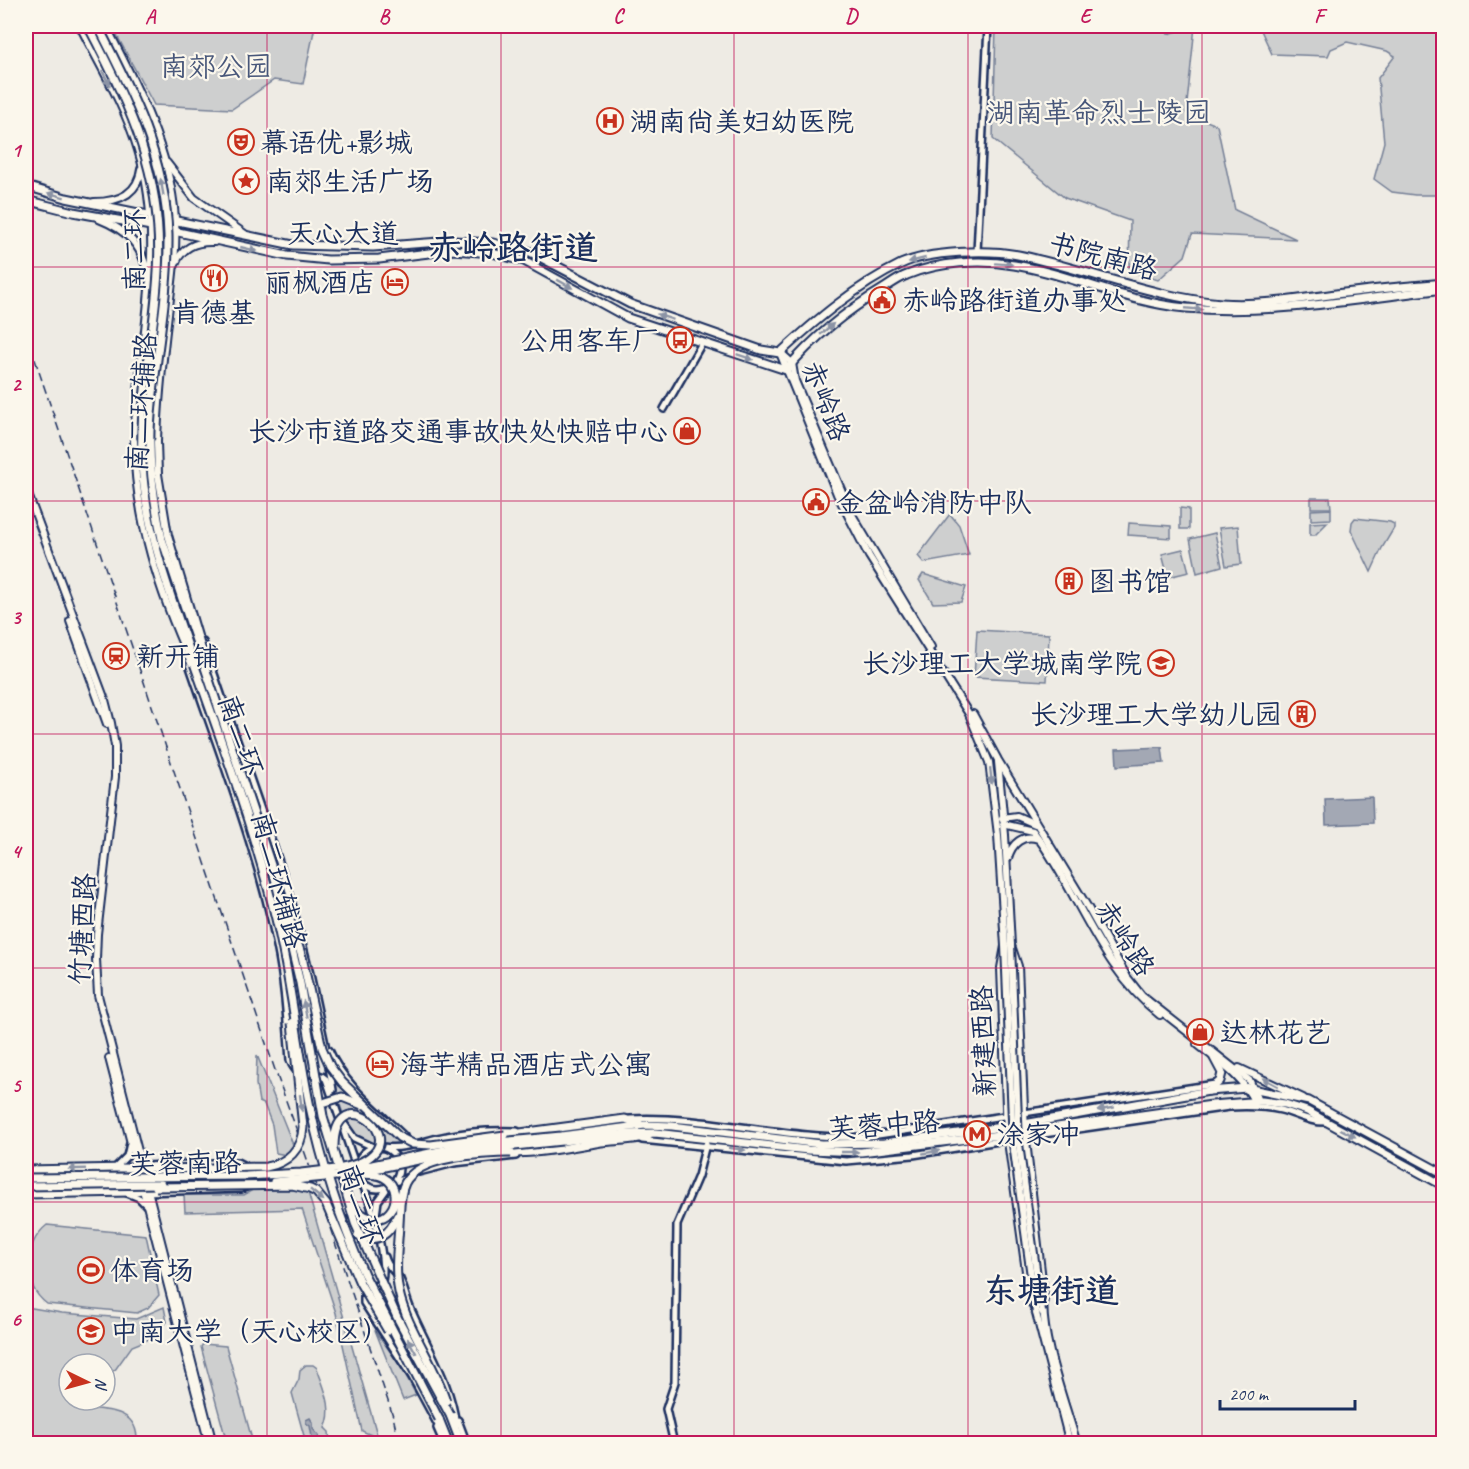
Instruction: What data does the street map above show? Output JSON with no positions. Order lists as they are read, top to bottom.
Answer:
{
  "streets": {
    "main road": [
      "天心大道",
      "南二环",
      "书院南路",
      "赤岭路",
      "南二环辅路",
      "竹塘西路",
      "新建西路",
      "芙蓉中路",
      "芙蓉南路"
    ]
  },
  "crossings": [
    ["天心大道", "书院南路"],
    ["天心大道", "赤岭路"],
    ["天心大道", "南二环辅路"],
    ["书院南路", "赤岭路"],
    ["赤岭路", "新建西路"],
    ["赤岭路", "芙蓉中路"],
    ["新建西路", "芙蓉中路"],
    ["芙蓉中路", "芙蓉南路"]
  ],
  "districts": ["赤岭路街道", "东塘街道"],
  "parks": ["南郊公园", "湖南革命烈士陵园"],
  "places": {
    "hospital": ["湖南尚美妇幼医院"],
    "theatre": ["幕语优+影城"],
    "place": ["南郊生活广场"],
    "restaurant": ["肯德基"],
    "hotel": ["丽枫酒店", "海芋精品酒店式公寓"],
    "public building": ["赤岭路街道办事处", "金盆岭消防中队"],
    "bus stop": ["公用客车厂"],
    "shop": ["长沙市道路交通事故快处快赔中心", "达林花艺"],
    "building": ["图书馆", "长沙理工大学幼儿园"],
    "station": ["新开铺"],
    "school or university": ["长沙理工大学城南学院", "中南大学（天心校区）"],
    "metro station": ["涂家冲"],
    "sports": ["体育场"]
  },
  "scale_bar": "200 m",
  "north": "right",
  "grid": {
    "columns": [
      "A",
      "B",
      "C",
      "D",
      "E",
      "F"
    ],
    "rows": [
      "1",
      "2",
      "3",
      "4",
      "5",
      "6"
    ]
  }
}
